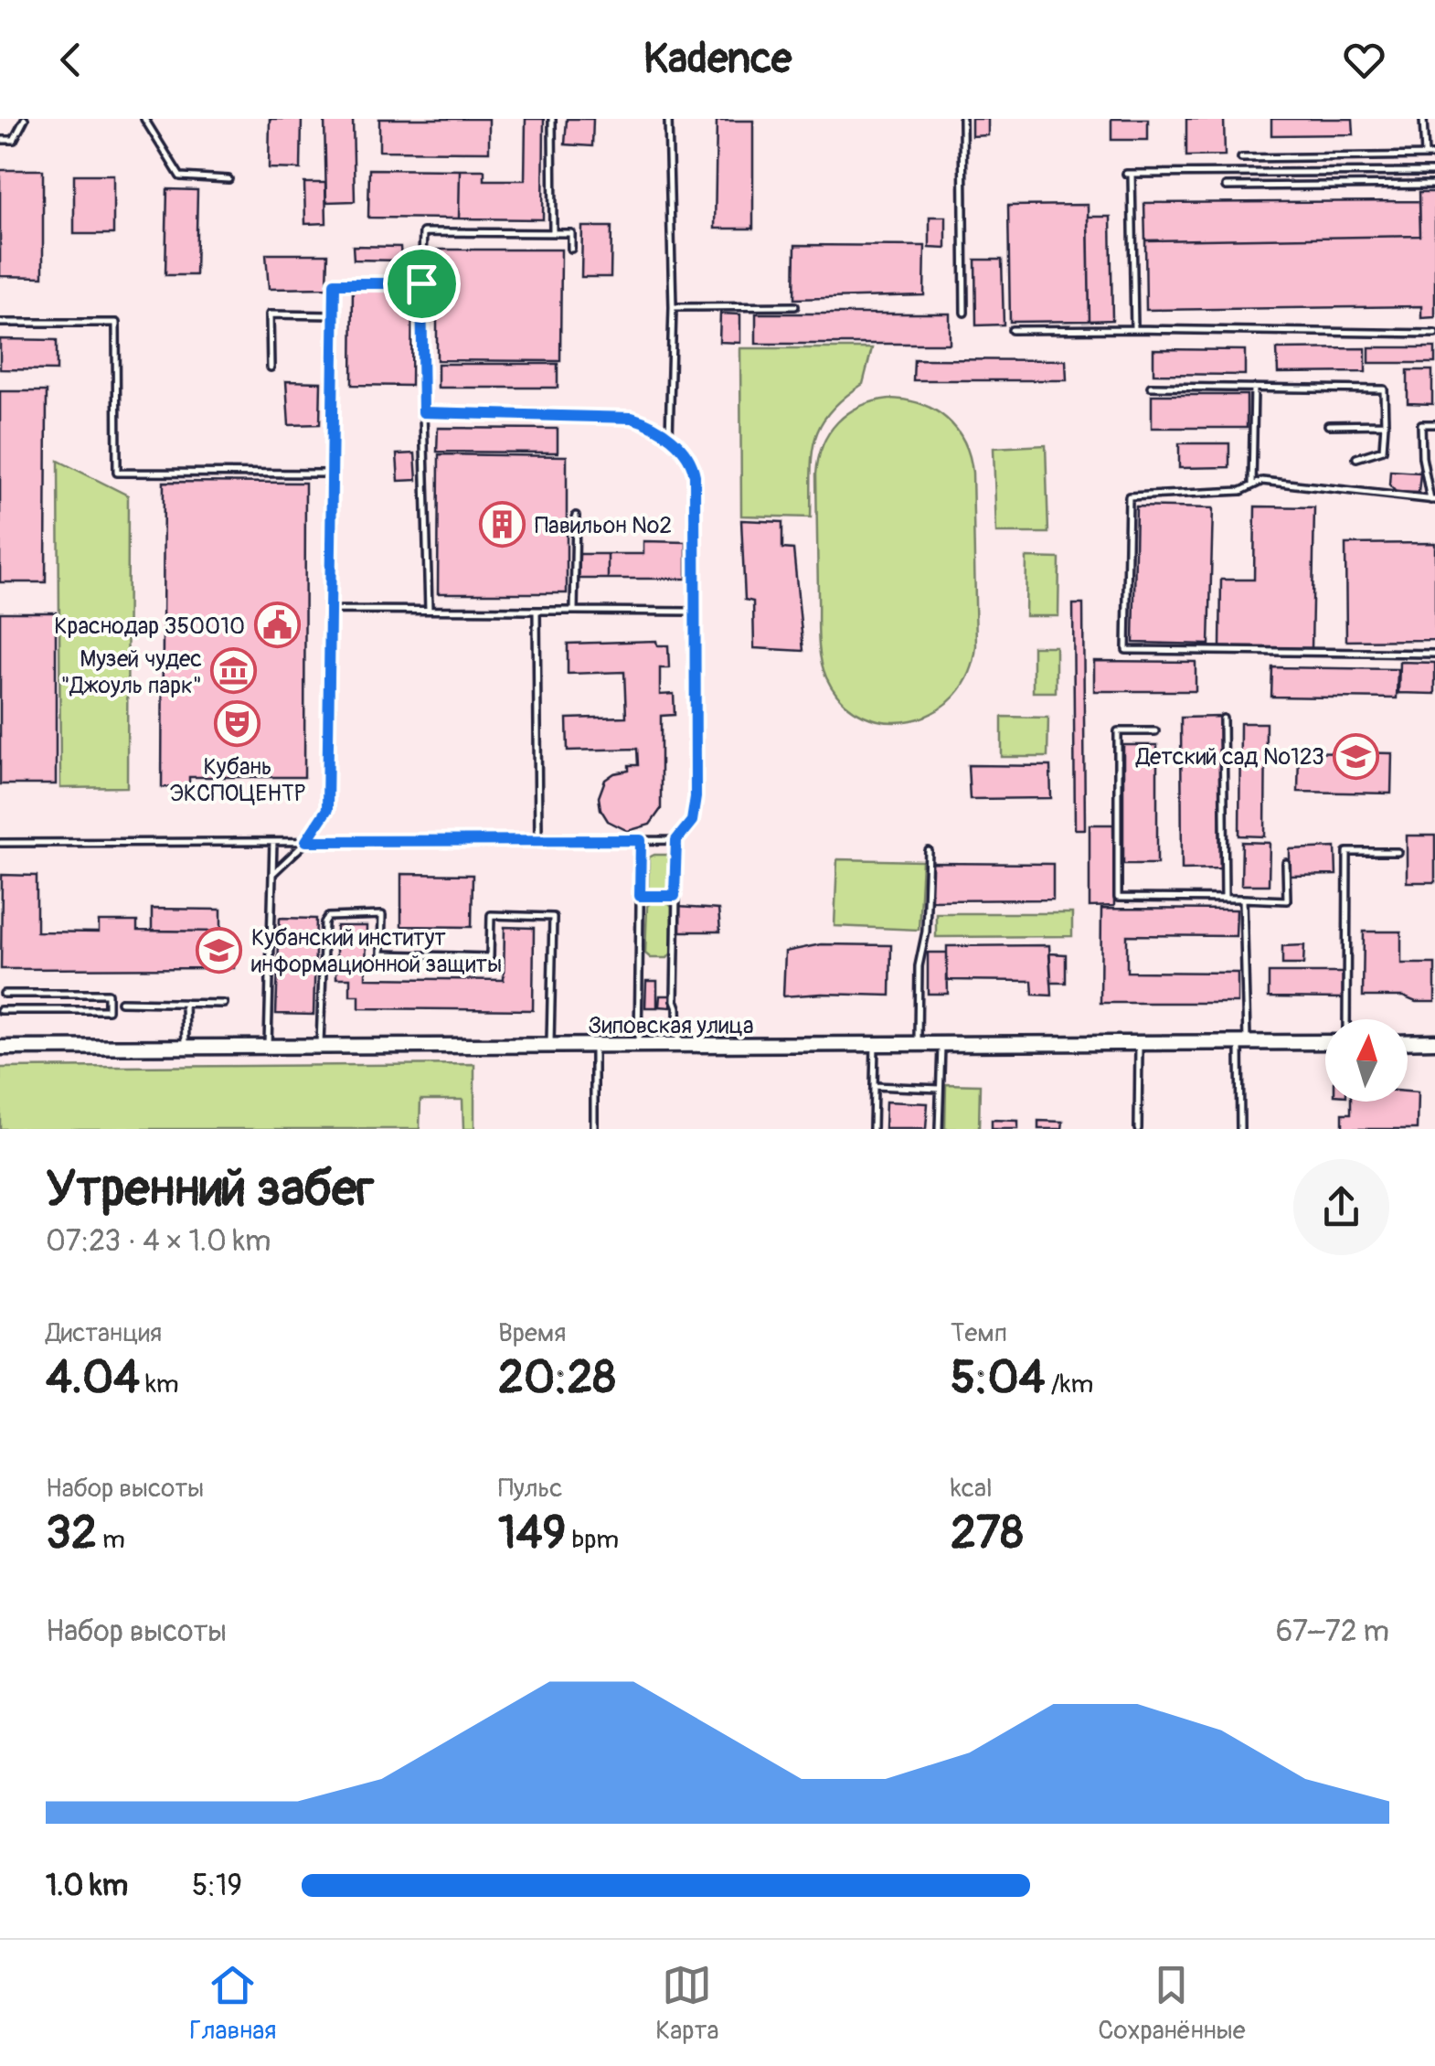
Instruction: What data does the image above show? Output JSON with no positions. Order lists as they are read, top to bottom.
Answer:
{
  "streets": {
    "street": ["Зиповская улица"]
  },
  "places": {
    "building": ["Павильон №2"],
    "public building": ["Краснодар 350010"],
    "museum": ["Музей чудес \"Джоуль парк\""],
    "theatre": ["Кубань ЭКСПОЦЕНТР"],
    "school or university": ["Детский сад №123", "Кубанский институт информационной защиты"]
  },
  "north": "top",
  "page": {
    "header": "Kadence",
    "heading": ["Утренний забег", "07:23 · 4 × 1.0 km"],
    "stats": [
      ["Дистанция", "4.04 km"],
      ["Время", "20:28"],
      ["Темп", "5:04 /km"],
      ["Набор высоты", "32 m"],
      ["Пульс", "149 bpm"],
      ["kcal", "278"]
    ],
    "chart": ["Набор высоты", "67–72 m"],
    "list": [
      {
        "name": "1.0 km",
        "note": "5:19"
      }
    ],
    "tabs": ["Главная", "Карта", "Сохранённые"]
  }
}
